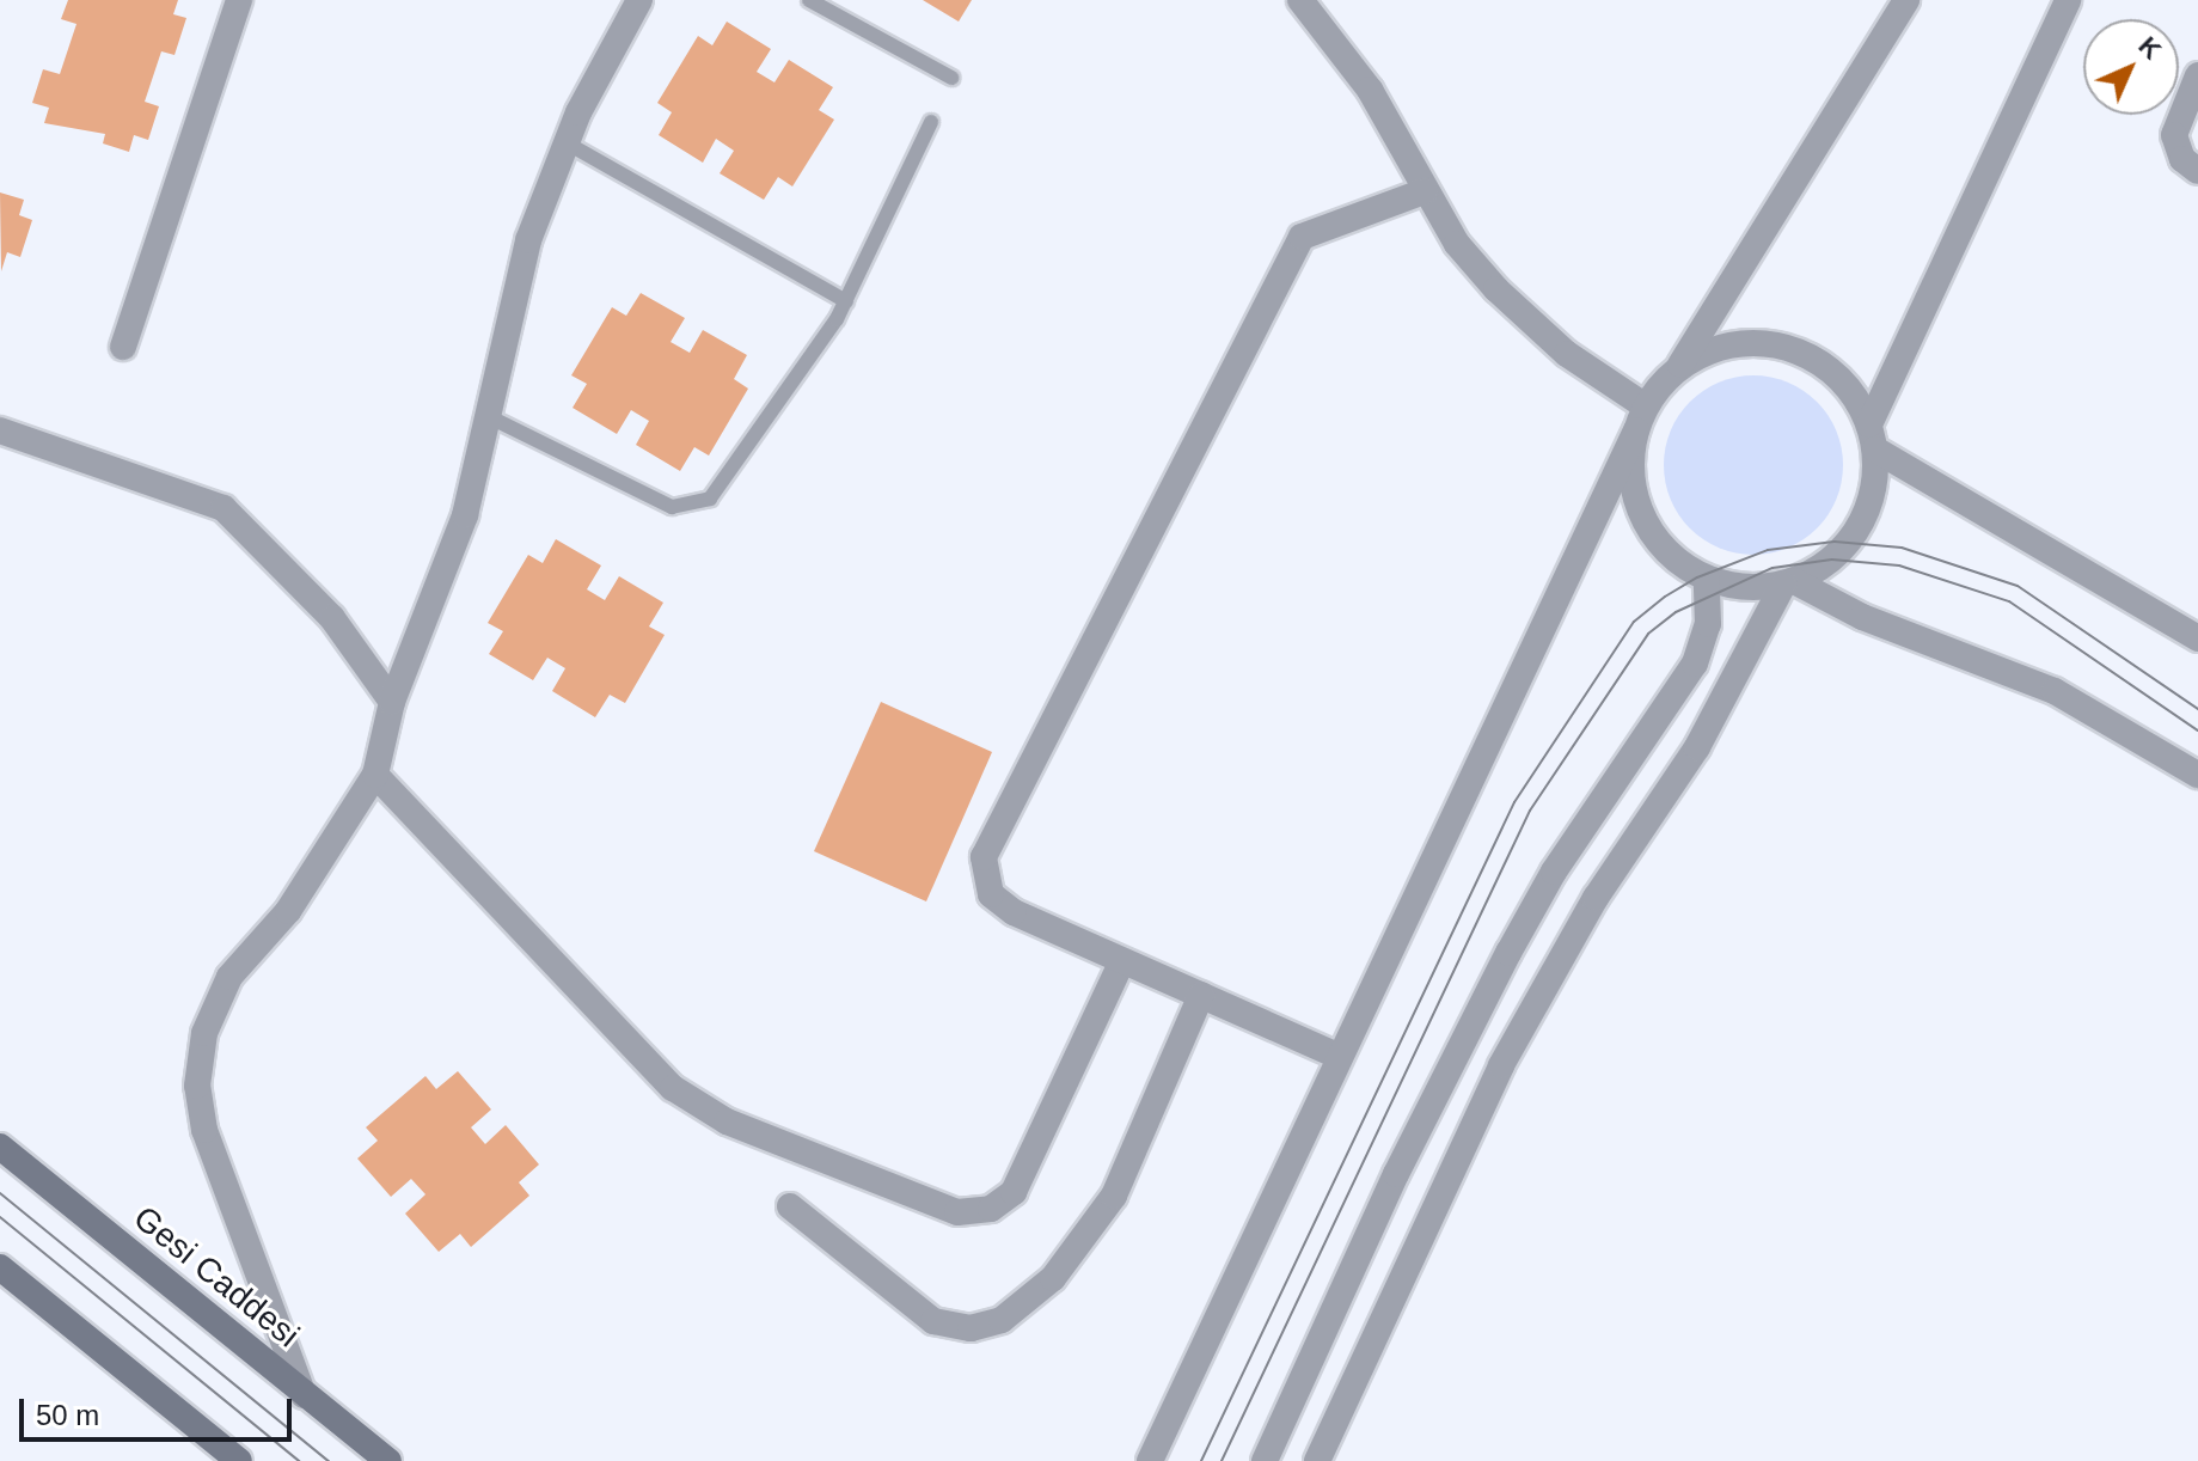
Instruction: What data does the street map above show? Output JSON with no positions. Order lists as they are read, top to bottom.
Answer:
{
  "streets": {
    "main road": ["Gesi Caddesi"]
  },
  "scale_bar": "50 m",
  "north": "top right"
}
